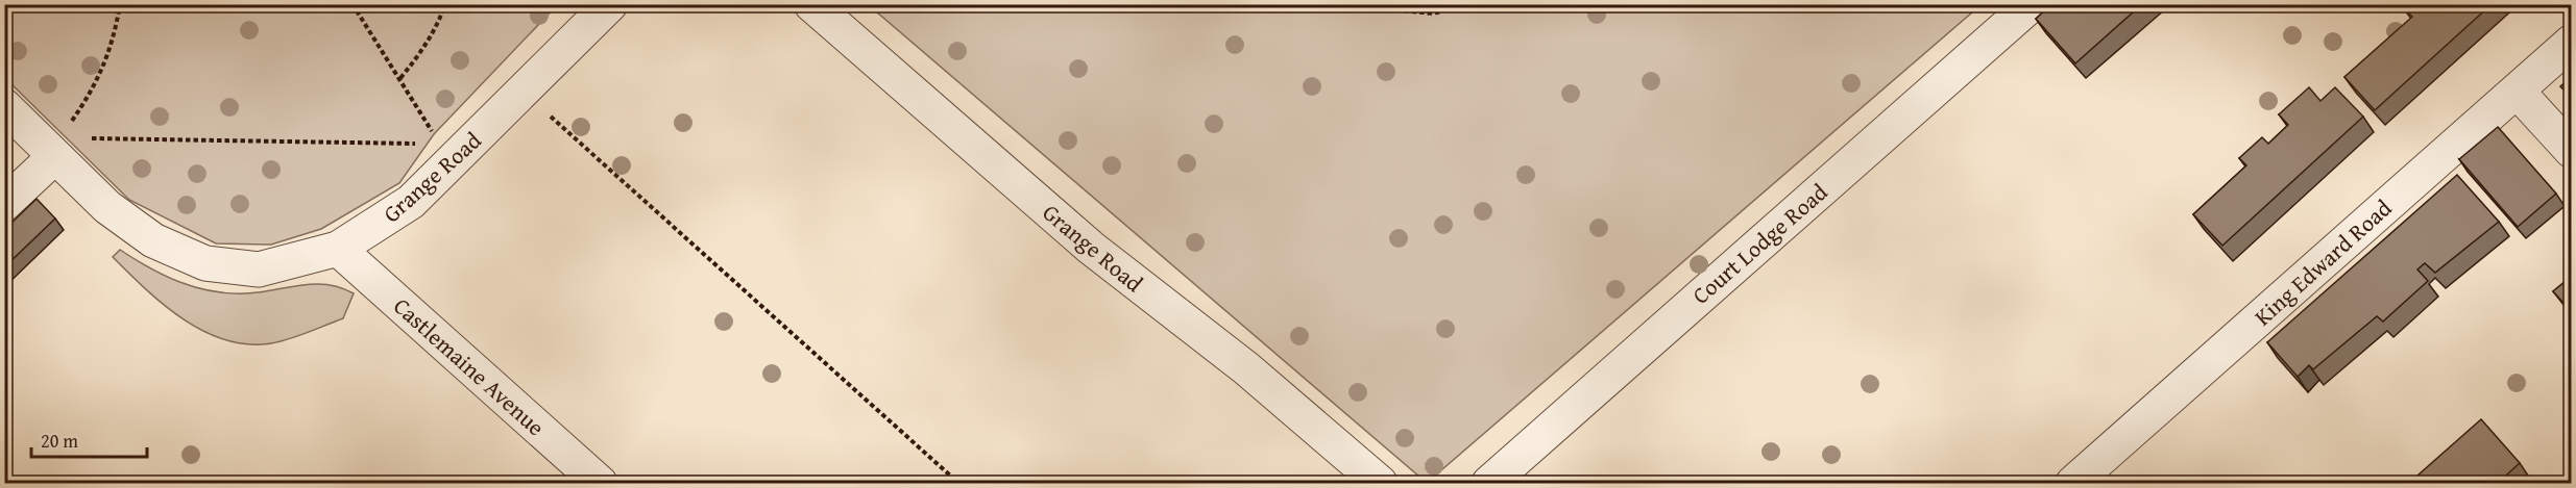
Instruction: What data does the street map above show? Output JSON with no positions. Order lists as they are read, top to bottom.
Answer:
{
  "streets": {
    "street": [
      "Grange Road",
      "Court Lodge Road",
      "King Edward Road",
      "Castlemaine Avenue"
    ]
  },
  "crossings": [
    ["Grange Road", "Castlemaine Avenue"]
  ],
  "scale_bar": "20 m"
}
